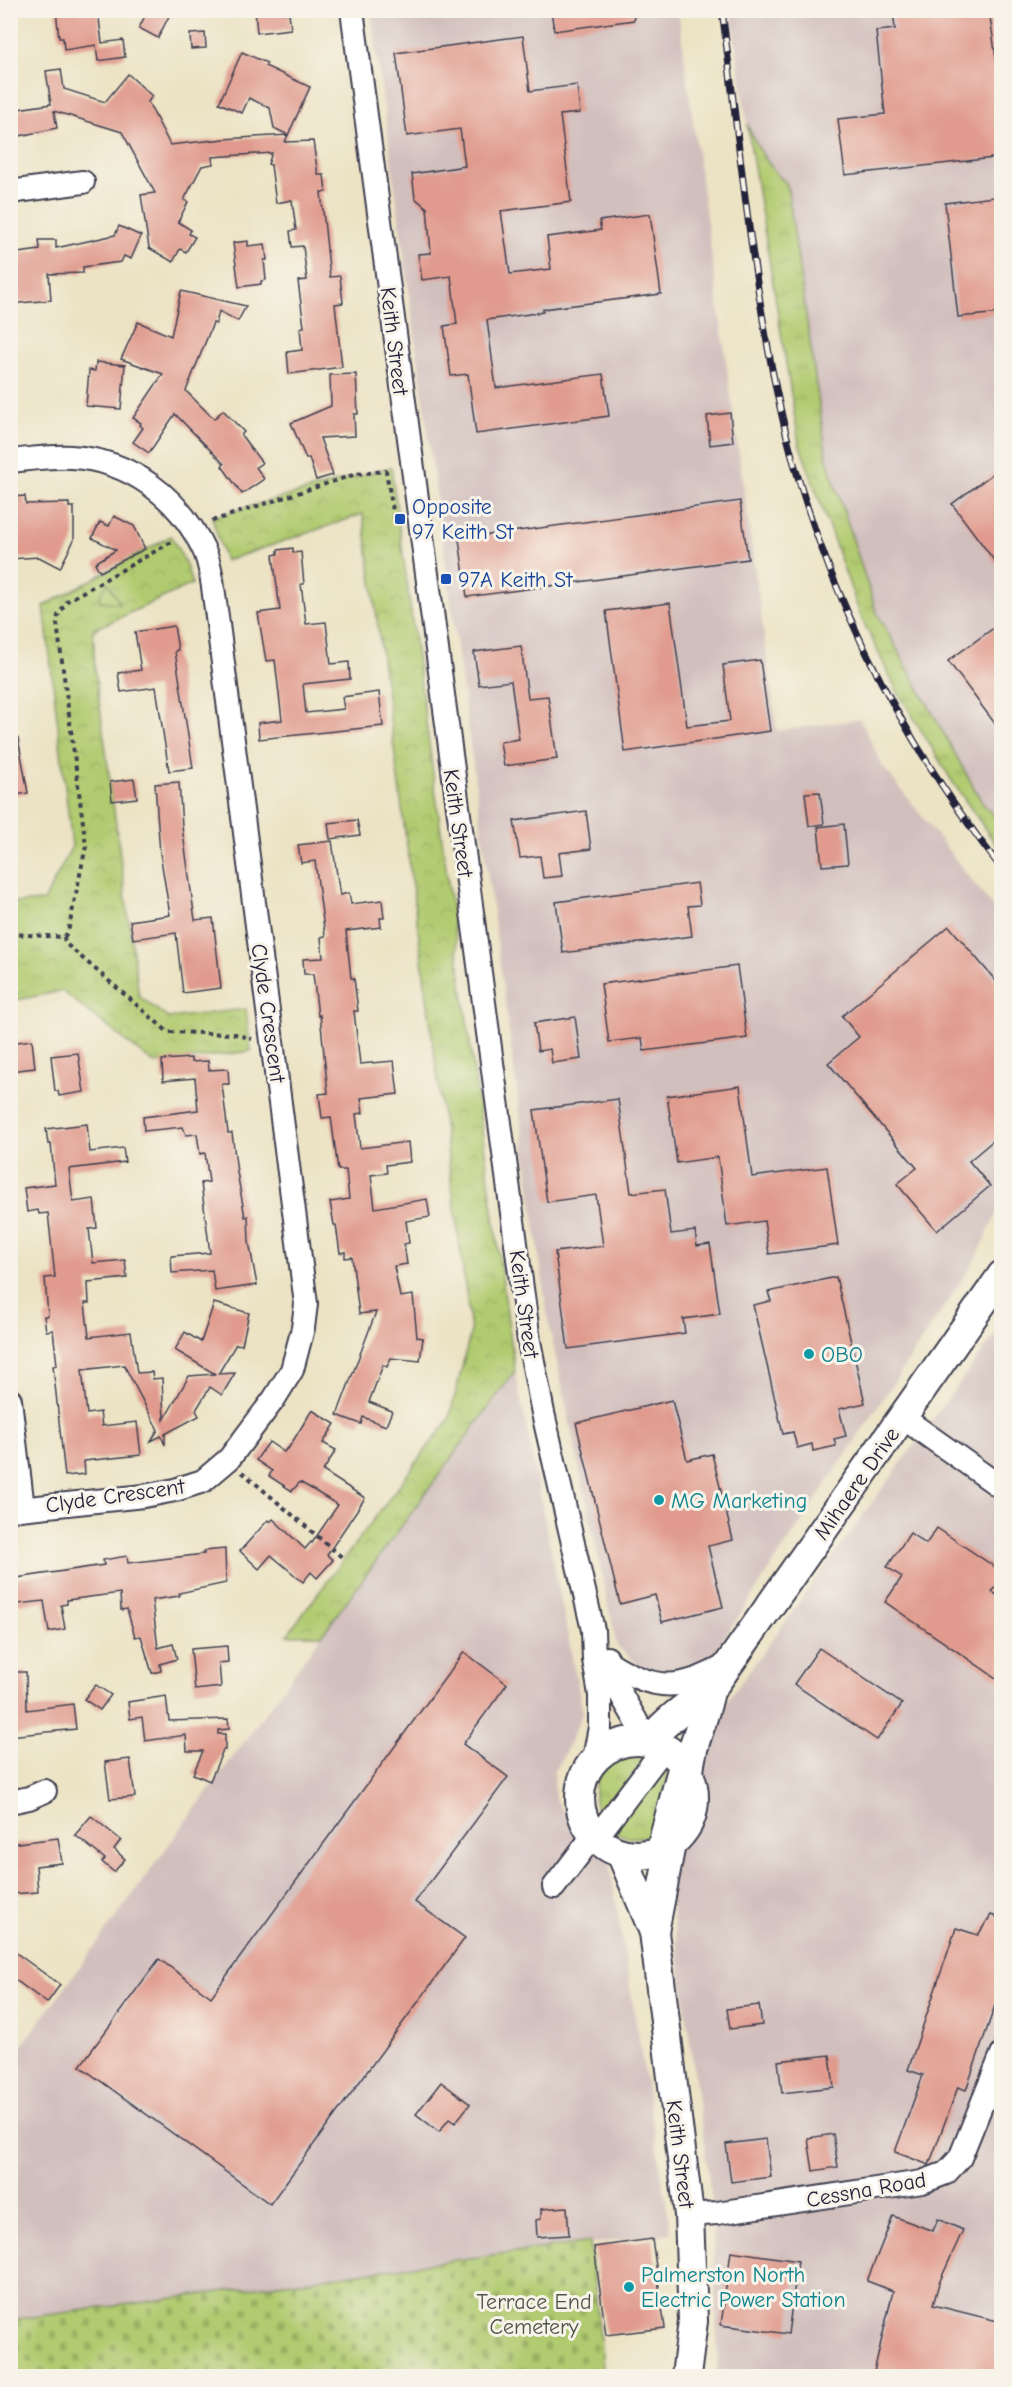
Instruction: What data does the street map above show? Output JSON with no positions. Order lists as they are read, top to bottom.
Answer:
{
  "streets": {
    "main road": ["Keith Street", "Mihaere Drive"],
    "street": ["Clyde Crescent", "Cessna Road"]
  },
  "crossings": [
    ["Keith Street", "Mihaere Drive"],
    ["Keith Street", "Cessna Road"]
  ],
  "parks": ["Terrace End Cemetery"],
  "places": {
    "transit": ["Opposite 97 Keith St", "97A Keith St"],
    "other": ["OBO", "MG Marketing", "Palmerston North Electric Power Station"]
  }
}
